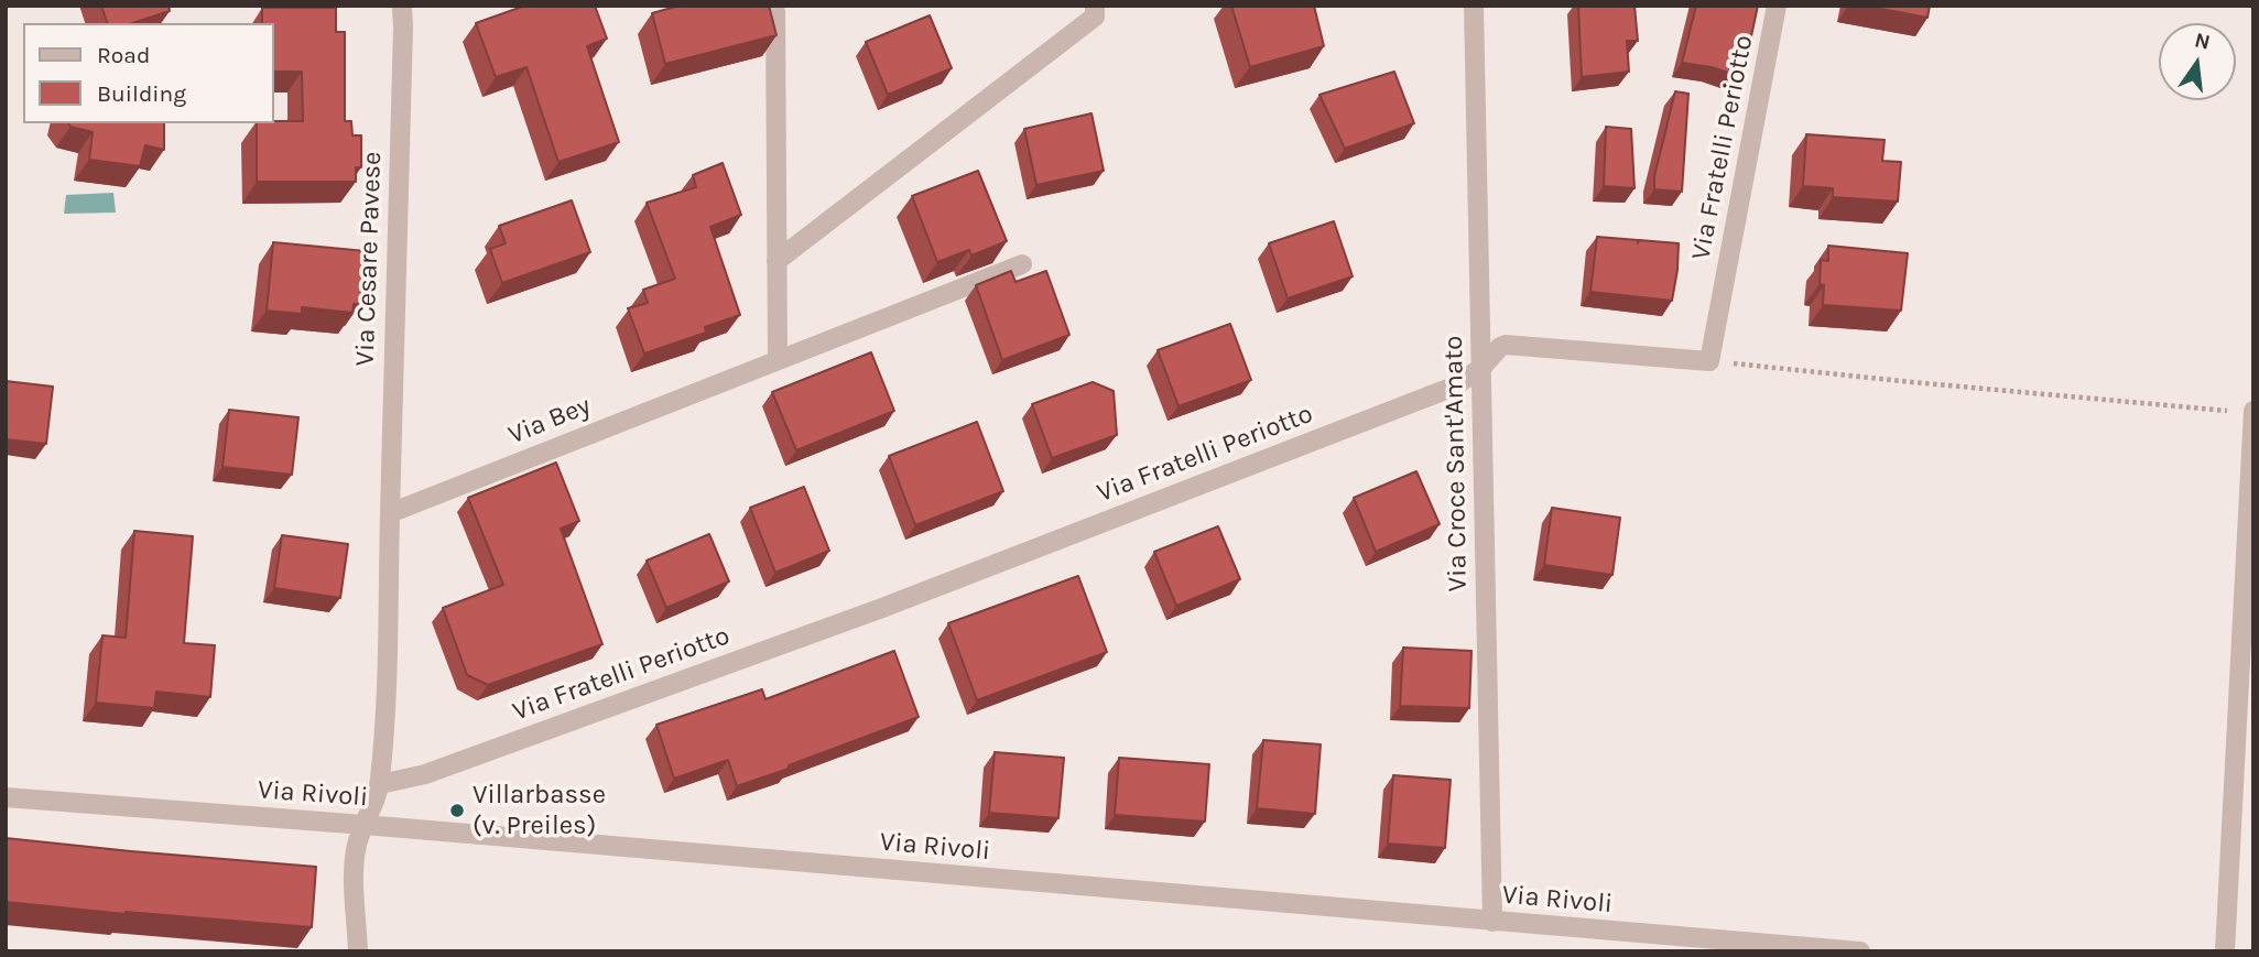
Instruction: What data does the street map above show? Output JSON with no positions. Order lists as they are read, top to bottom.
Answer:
{
  "streets": {
    "street": [
      "Via Fratelli Periotto",
      "Via Cesare Pavese",
      "Via Bey",
      "Via Croce Sant'Amato",
      "Via Rivoli"
    ]
  },
  "crossings": [
    ["Via Fratelli Periotto", "Via Croce Sant'Amato"],
    ["Via Cesare Pavese", "Via Bey"],
    ["Via Croce Sant'Amato", "Via Rivoli"]
  ],
  "places": ["Villarbasse (v. Preiles)"],
  "legend": ["Road", "Building"],
  "north": "top"
}
